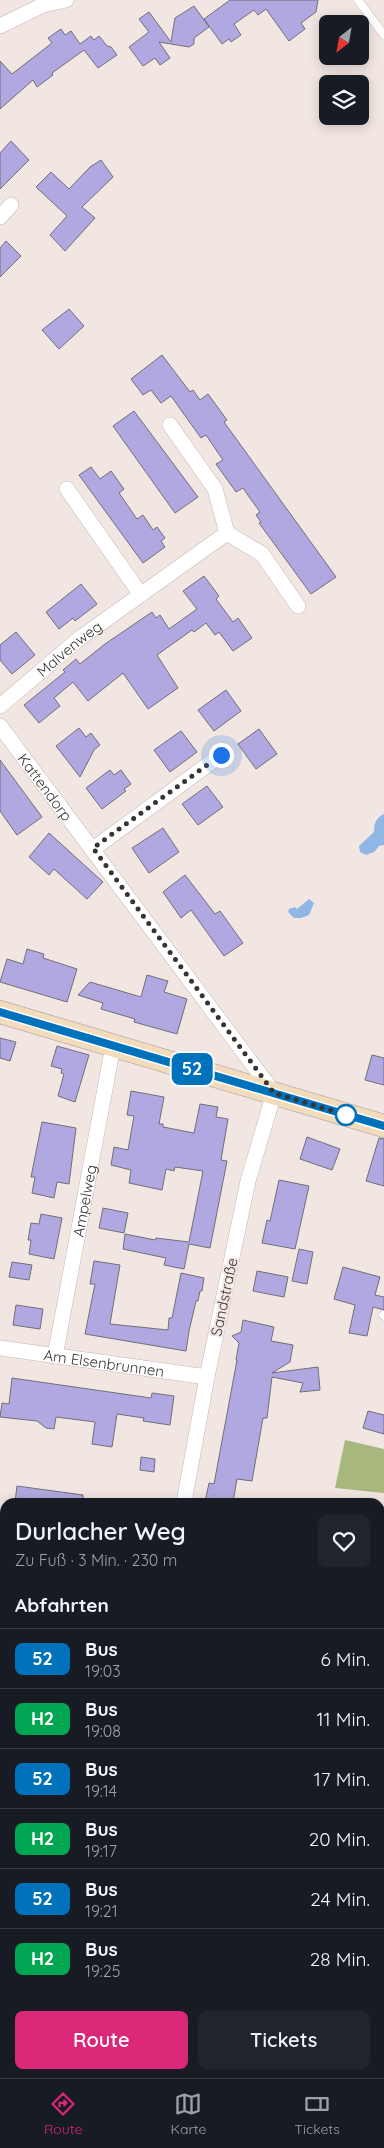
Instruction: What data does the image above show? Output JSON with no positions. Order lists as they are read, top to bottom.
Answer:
{
  "streets": {
    "street": [
      "Malvenweg",
      "Kattendorp",
      "Ampelweg",
      "Sandstraße",
      "Am Elsenbrunnen"
    ]
  },
  "crossings": [
    ["Kattendorp", "Sandstraße"],
    ["Ampelweg", "Am Elsenbrunnen"],
    ["Sandstraße", "Am Elsenbrunnen"]
  ],
  "lines": ["bus line 52"],
  "north": "bottom left",
  "page": {
    "on_map": "52",
    "heading": [
      ["Durlacher Weg", "Zu Fuß · 3 Min. · 230 m"],
      "Abfahrten"
    ],
    "list": [
      {
        "mark": "52",
        "name": "Bus",
        "note": "19:03",
        "value": "6 Min."
      },
      {
        "mark": "H2",
        "name": "Bus",
        "note": "19:08",
        "value": "11 Min."
      },
      {
        "mark": "52",
        "name": "Bus",
        "note": "19:14",
        "value": "17 Min."
      },
      {
        "mark": "H2",
        "name": "Bus",
        "note": "19:17",
        "value": "20 Min."
      },
      {
        "mark": "52",
        "name": "Bus",
        "note": "19:21",
        "value": "24 Min."
      },
      {
        "mark": "H2",
        "name": "Bus",
        "note": "19:25",
        "value": "28 Min."
      }
    ],
    "buttons": ["Route", "Tickets"],
    "tabs": ["Route", "Karte", "Tickets"]
  }
}
